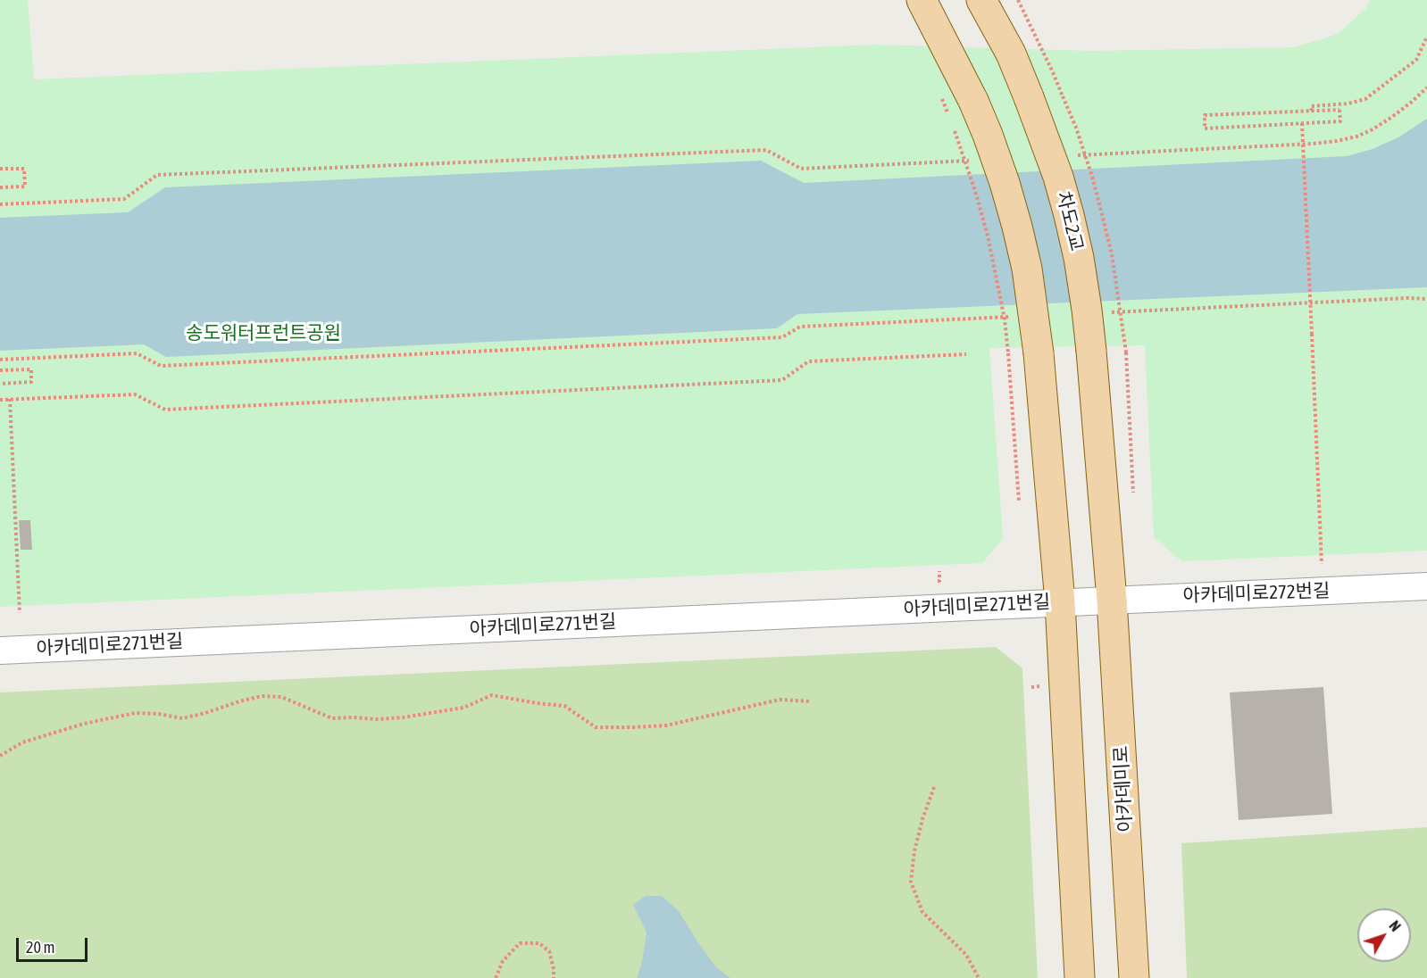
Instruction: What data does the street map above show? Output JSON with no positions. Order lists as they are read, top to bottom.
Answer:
{
  "streets": {
    "main road": ["차도2교", "아카데미로"],
    "street": ["아카데미로272번길", "아카데미로271번길"]
  },
  "crossings": [
    ["차도2교", "아카데미로272번길"],
    ["차도2교", "아카데미로271번길"],
    ["차도2교", "아카데미로"],
    ["아카데미로272번길", "아카데미로271번길"],
    ["아카데미로272번길", "아카데미로"],
    ["아카데미로271번길", "아카데미로"]
  ],
  "parks": ["송도워터프런트공원"],
  "scale_bar": "20 m",
  "north": "top right"
}
